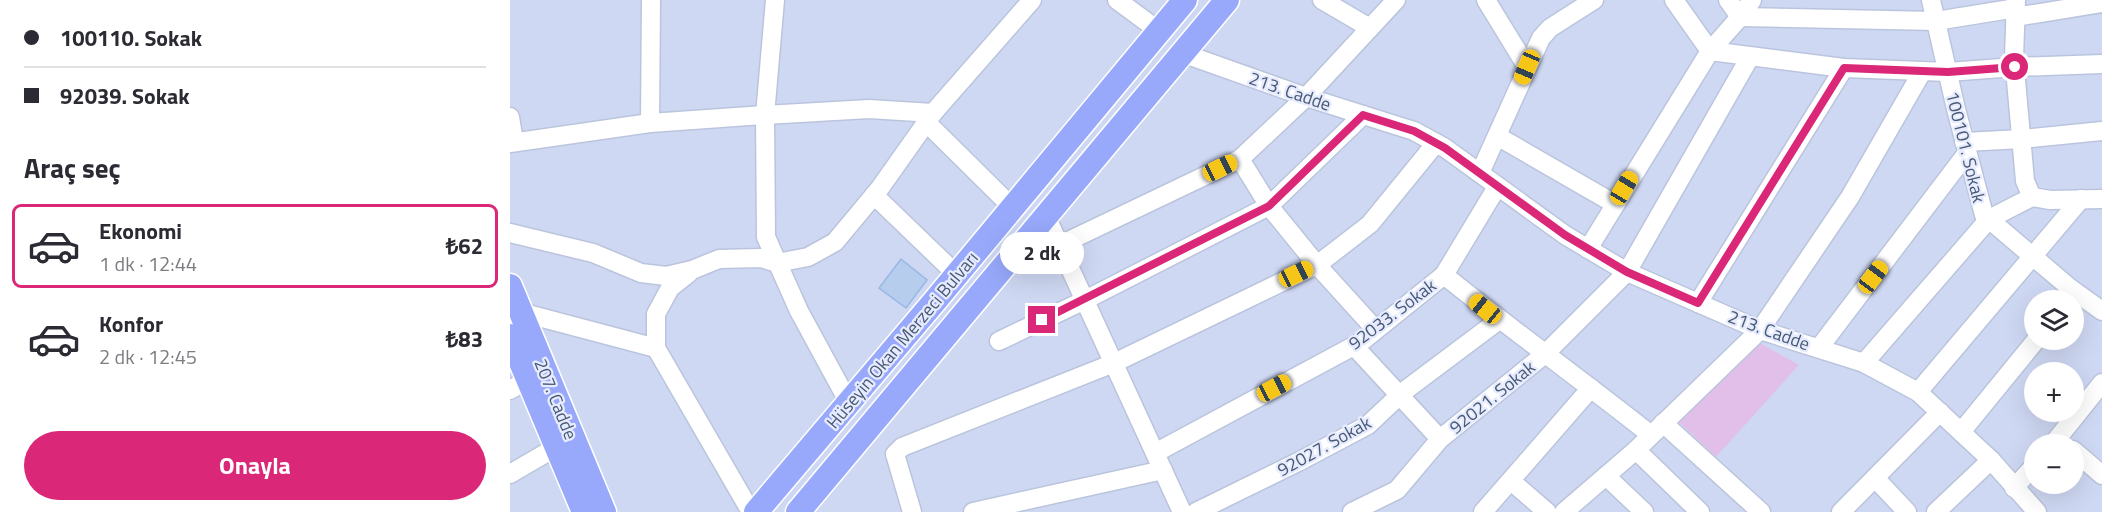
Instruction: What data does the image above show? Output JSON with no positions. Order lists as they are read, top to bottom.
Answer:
{
  "streets": {
    "main road": ["Hüseyin Okan Merzeci Bulvarı", "207. Cadde"],
    "street": [
      "213. Cadde",
      "100101. Sokak",
      "92033. Sokak",
      "92021. Sokak",
      "92027. Sokak"
    ]
  },
  "crossings": [
    ["213. Cadde", "92033. Sokak"],
    ["213. Cadde", "Hüseyin Okan Merzeci Bulvarı"],
    ["213. Cadde", "92021. Sokak"]
  ],
  "page": {
    "banner": ["100110. Sokak", "92039. Sokak"],
    "heading": "Araç seç",
    "list": [
      {
        "name": "Ekonomi",
        "note": "1 dk · 12:44",
        "value": "₺62"
      },
      {
        "name": "Konfor",
        "note": "2 dk · 12:45",
        "value": "₺83"
      }
    ],
    "bubble": "2 dk",
    "map_buttons": ["+", "−"],
    "buttons": "Onayla"
  }
}
